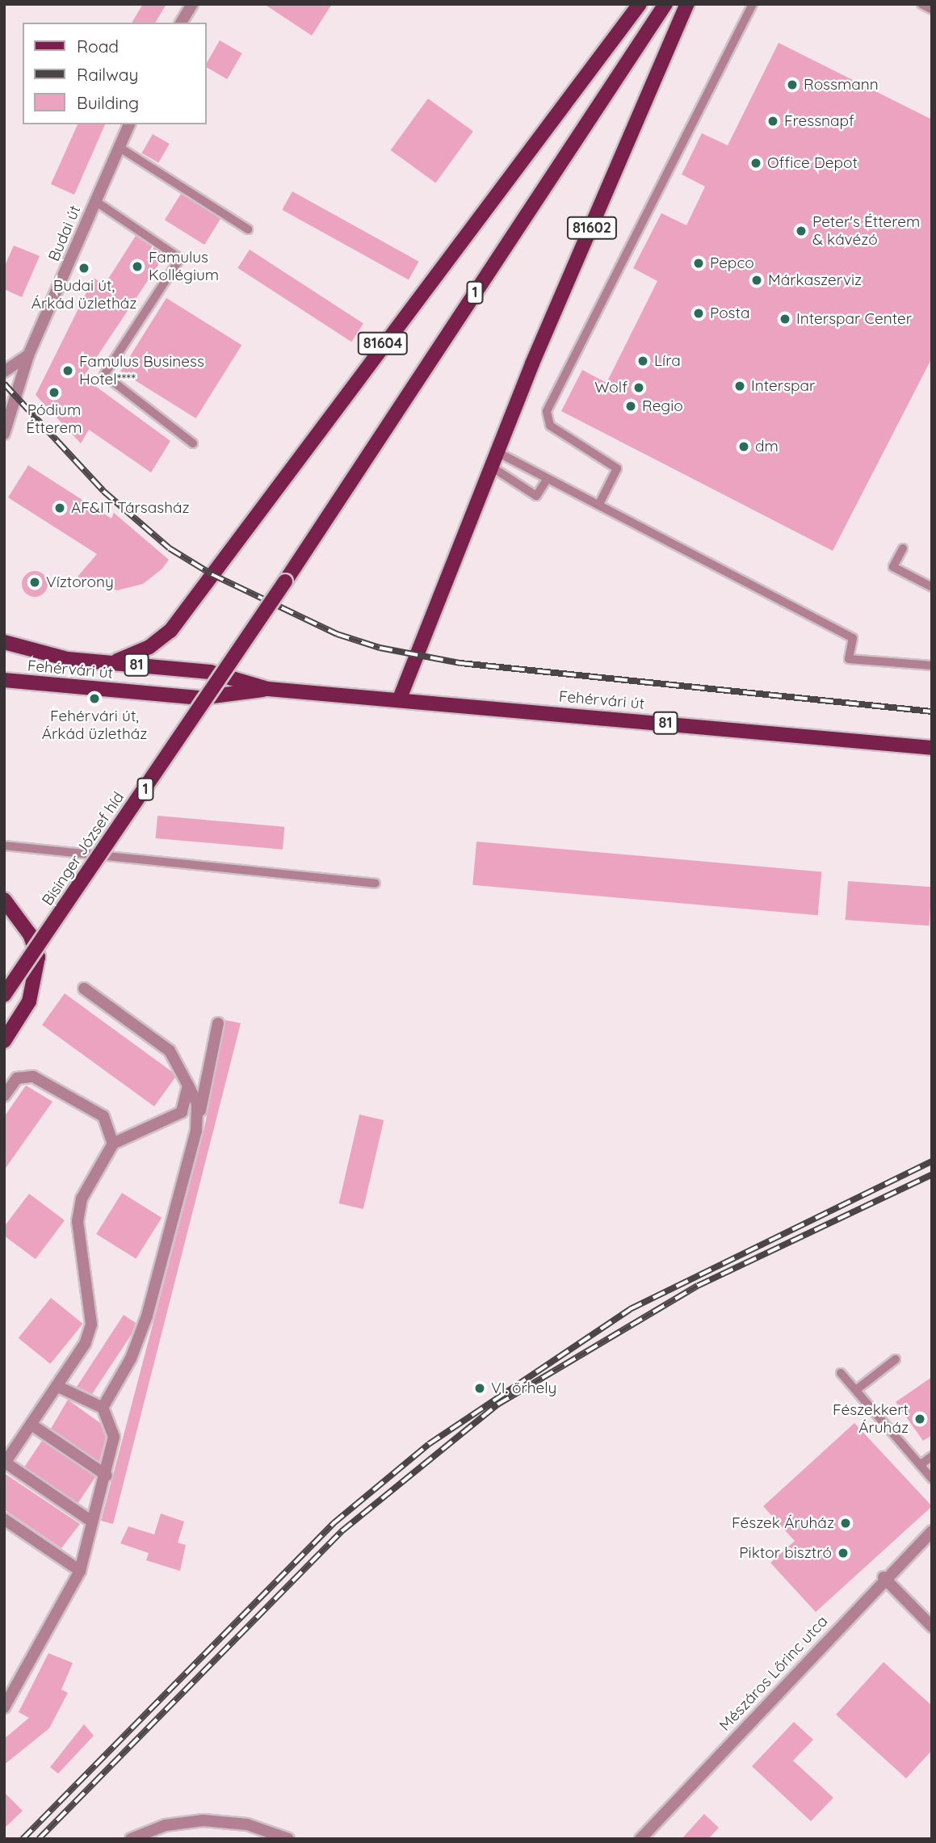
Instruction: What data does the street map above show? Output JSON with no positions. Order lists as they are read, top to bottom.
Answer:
{
  "streets": {
    "main road": [
      "81602",
      "1",
      "81604",
      "81",
      "Fehérvári út",
      "Bisinger József híd"
    ],
    "street": ["Budai út", "Mészáros Lőrinc utca"]
  },
  "crossings": [
    ["81602", "Fehérvári út"],
    ["81604", "Fehérvári út"]
  ],
  "places": [
    "Rossmann",
    "Fressnapf",
    "Office Depot",
    "Peter's Étterem & kávézó",
    "Pepco",
    "Famulus Kollégium",
    "Budai út, Árkád üzletház",
    "Márkaszerviz",
    "Posta",
    "Interspar Center",
    "Líra",
    "Famulus Business Hotel****",
    "Interspar",
    "Wolf",
    "Pódium Étterem",
    "Regio",
    "dm",
    "AF&IT Társasház",
    "Víztorony",
    "Fehérvári út, Árkád üzletház",
    "VI. őrhely",
    "Fészekkert Áruház",
    "Fészek Áruház",
    "Piktor bisztró"
  ],
  "legend": ["Road", "Railway", "Building"]
}
